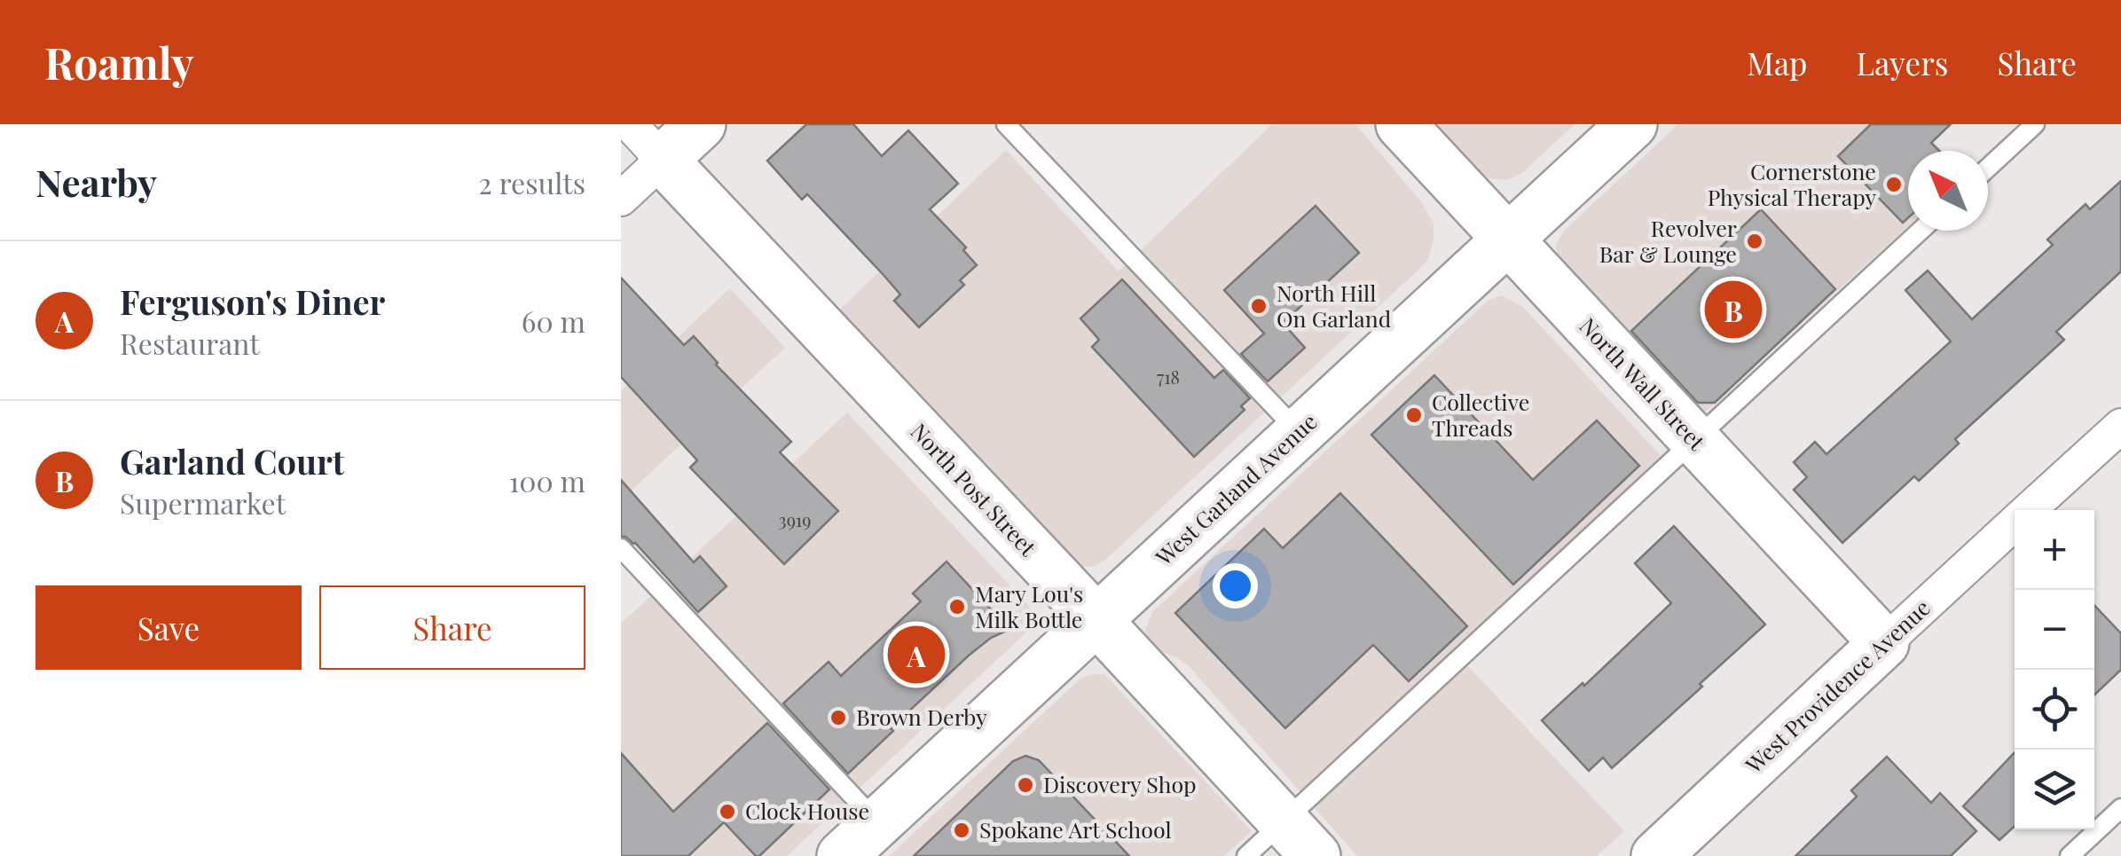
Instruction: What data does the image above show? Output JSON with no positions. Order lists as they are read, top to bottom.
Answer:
{
  "streets": {
    "street": [
      "North Wall Street",
      "North Post Street",
      "West Garland Avenue",
      "West Providence Avenue"
    ]
  },
  "crossings": [
    ["North Wall Street", "West Garland Avenue"],
    ["North Wall Street", "West Providence Avenue"],
    ["North Post Street", "West Garland Avenue"]
  ],
  "places": [
    "Cornerstone Physical Therapy",
    "Revolver Bar & Lounge",
    "North Hill On Garland",
    "Collective Threads",
    "Mary Lou's Milk Bottle",
    "Brown Derby",
    "Discovery Shop",
    "Clock House",
    "Spokane Art School"
  ],
  "house_numbers": ["718", "3919"],
  "north": "top left",
  "page": {
    "header": "Roamly",
    "nav": ["Map", "Layers", "Share"],
    "heading": ["Nearby", "2 results"],
    "list": [
      {
        "mark": "A",
        "name": "Ferguson's Diner",
        "note": "Restaurant",
        "value": "60 m"
      },
      {
        "mark": "B",
        "name": "Garland Court",
        "note": "Supermarket",
        "value": "100 m"
      }
    ],
    "pins": ["B", "A"],
    "map_buttons": ["+", "−"],
    "buttons": ["Save", "Share"]
  }
}
